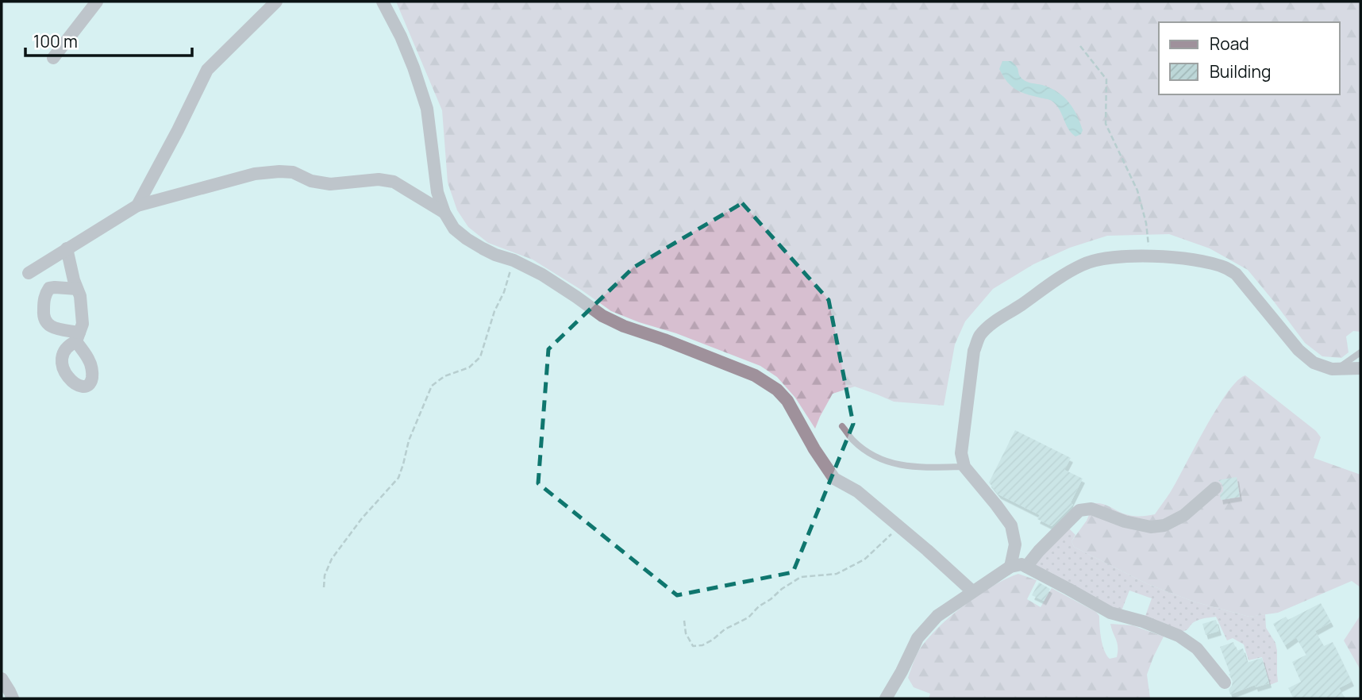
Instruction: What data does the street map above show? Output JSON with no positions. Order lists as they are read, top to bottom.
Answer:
{
  "legend": ["Road", "Building"],
  "scale_bar": "100 m"
}
